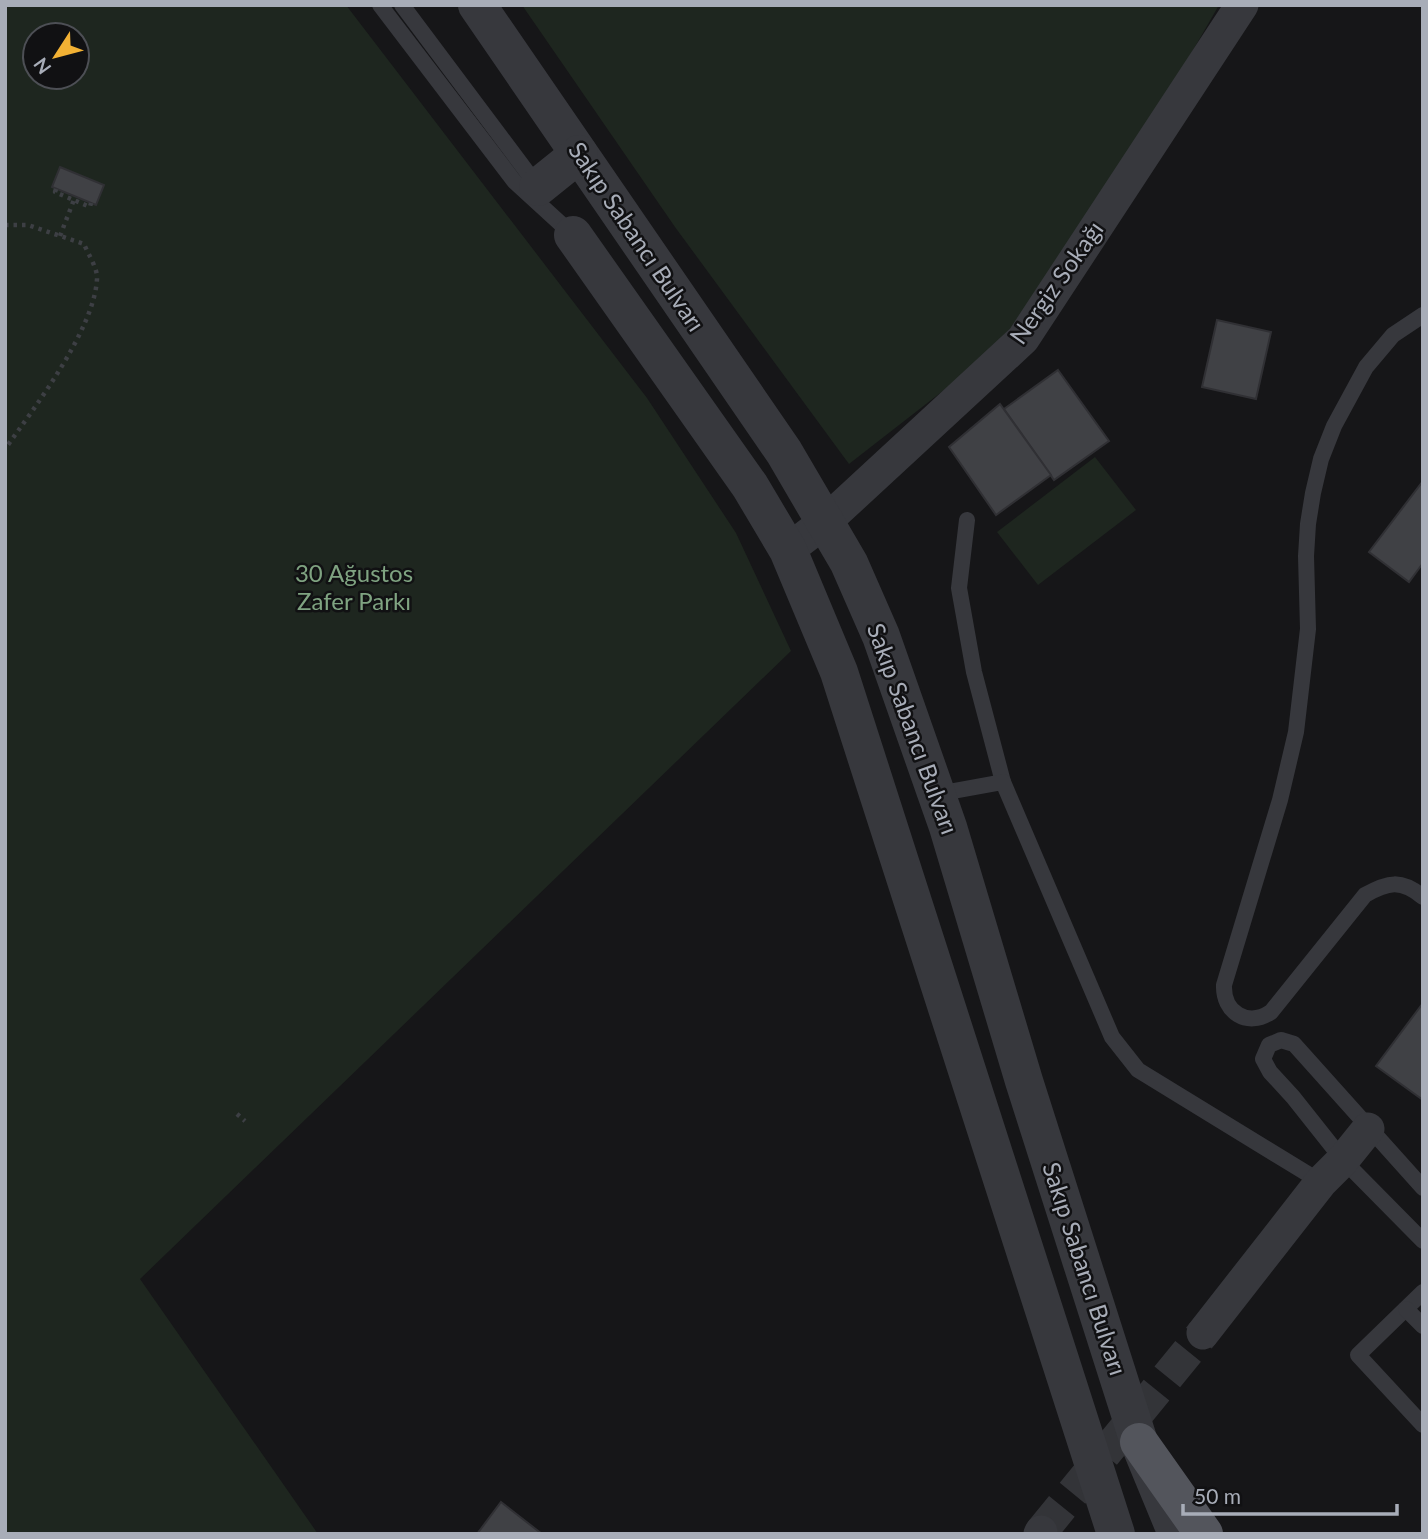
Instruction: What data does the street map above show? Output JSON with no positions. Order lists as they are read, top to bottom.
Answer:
{
  "streets": {
    "street": ["Sakıp Sabancı Bulvarı", "Nergiz Sokağı"]
  },
  "crossings": [
    ["Sakıp Sabancı Bulvarı", "Nergiz Sokağı"]
  ],
  "parks": ["30 Ağustos Zafer Parkı"],
  "scale_bar": "50 m",
  "north": "bottom left"
}
